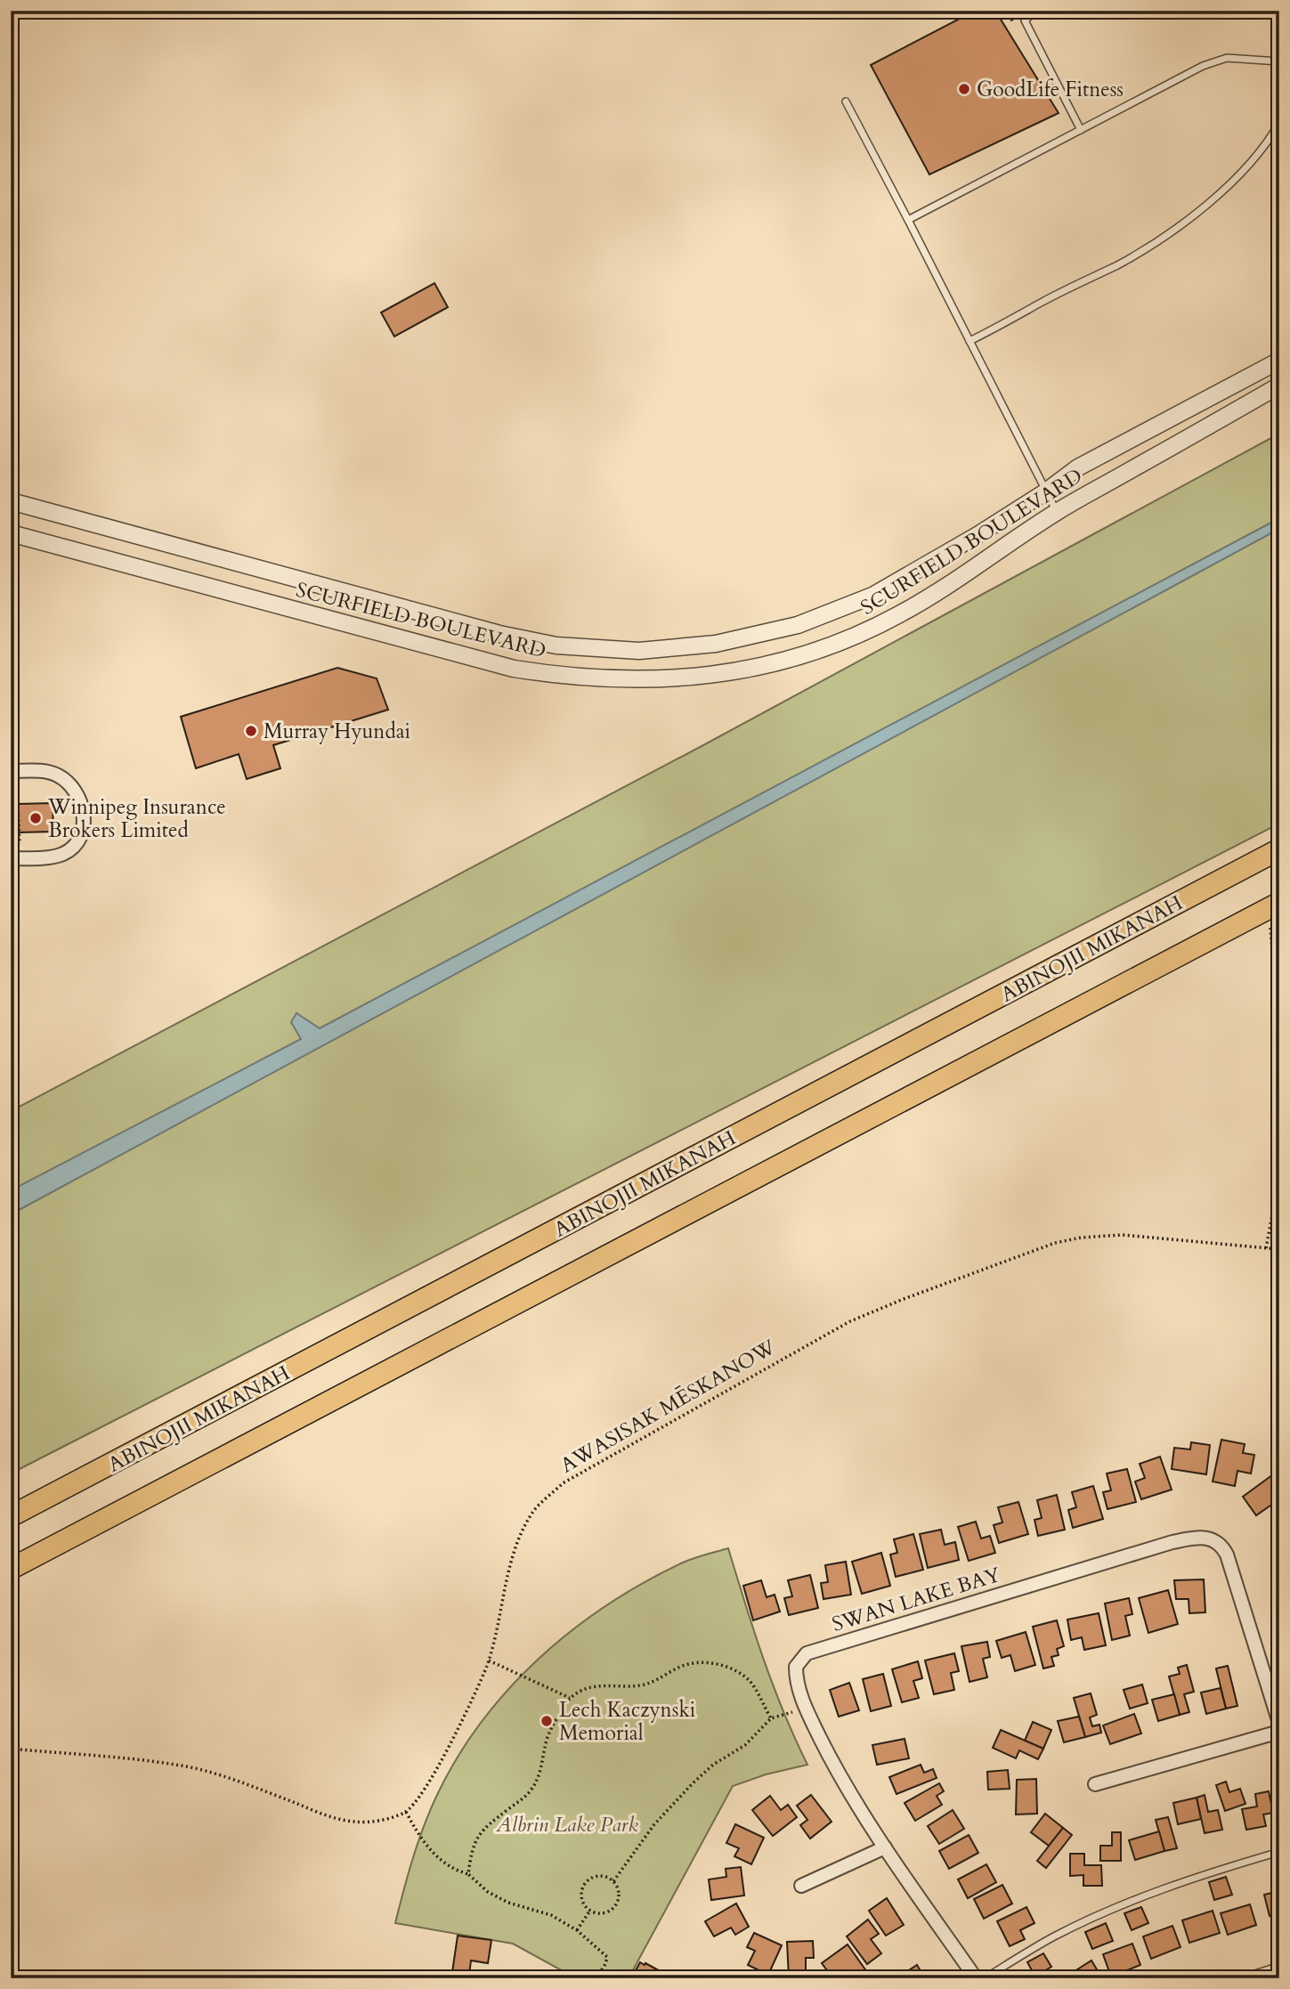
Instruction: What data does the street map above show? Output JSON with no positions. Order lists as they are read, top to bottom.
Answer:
{
  "streets": {
    "main road": ["ABINOJII MIKANAH"],
    "street": ["SCURFIELD BOULEVARD", "SWAN LAKE BAY"],
    "path": ["AWASISAK MĒSKANOW"]
  },
  "parks": ["Albrin Lake Park"],
  "places": [
    "GoodLife Fitness",
    "Murray Hyundai",
    "Winnipeg Insurance Brokers Limited",
    "Lech Kaczynski Memorial"
  ]
}
